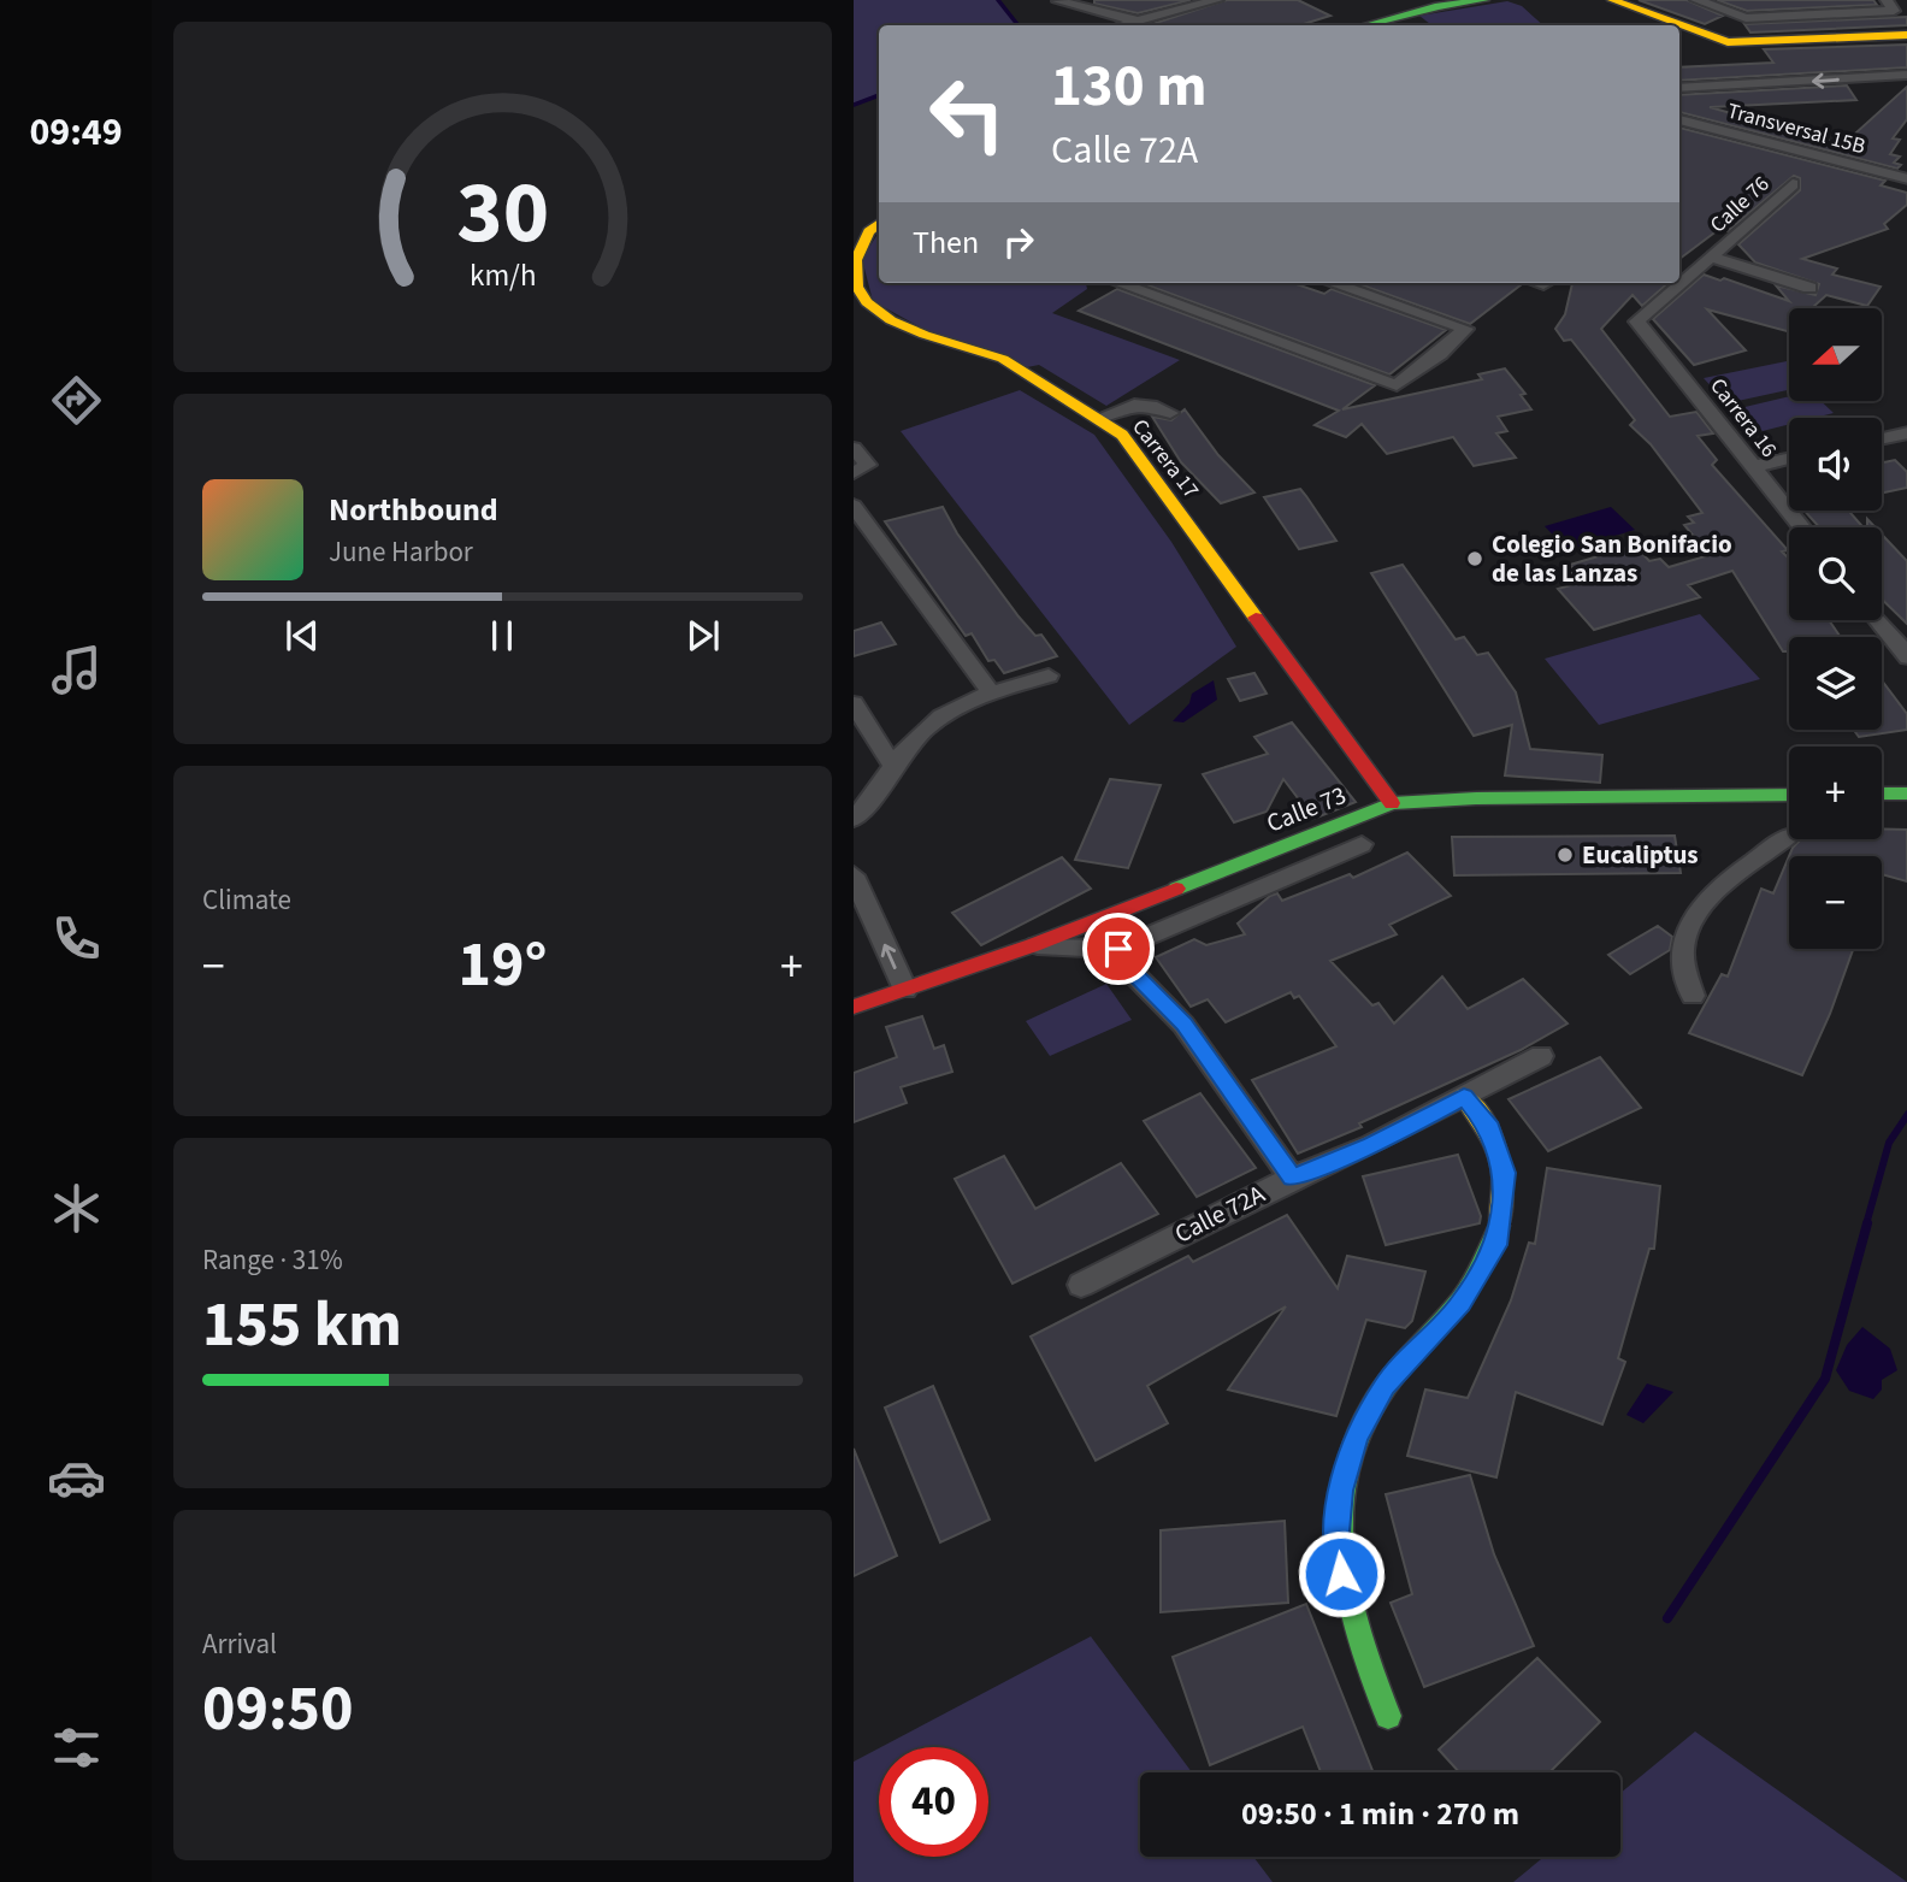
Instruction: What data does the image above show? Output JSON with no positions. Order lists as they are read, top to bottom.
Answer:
{
  "streets": {
    "street": [
      "Transversal 15B",
      "Calle 76",
      "Carrera 16",
      "Carrera 17",
      "Calle 73",
      "Calle 72A"
    ]
  },
  "crossings": [
    ["Calle 76", "Carrera 16"],
    ["Carrera 17", "Calle 73"]
  ],
  "places": ["Colegio San Bonifacio de las Lanzas", "Eucaliptus"],
  "north": "left",
  "page": {
    "tabs": "09:49",
    "turn": ["130 m", "Calle 72A"],
    "then": "Then",
    "map_buttons": ["+", "−"],
    "song": ["Northbound", "June Harbor"],
    "tile": [
      "Climate",
      ["Range · 31%", "155 km"],
      ["Arrival", "09:50"]
    ],
    "heat": ["−", "19°", "+"],
    "limit": "40",
    "trip": "09:50 · 1 min · 270 m",
    "gauge": ["30", "km/h"]
  }
}
